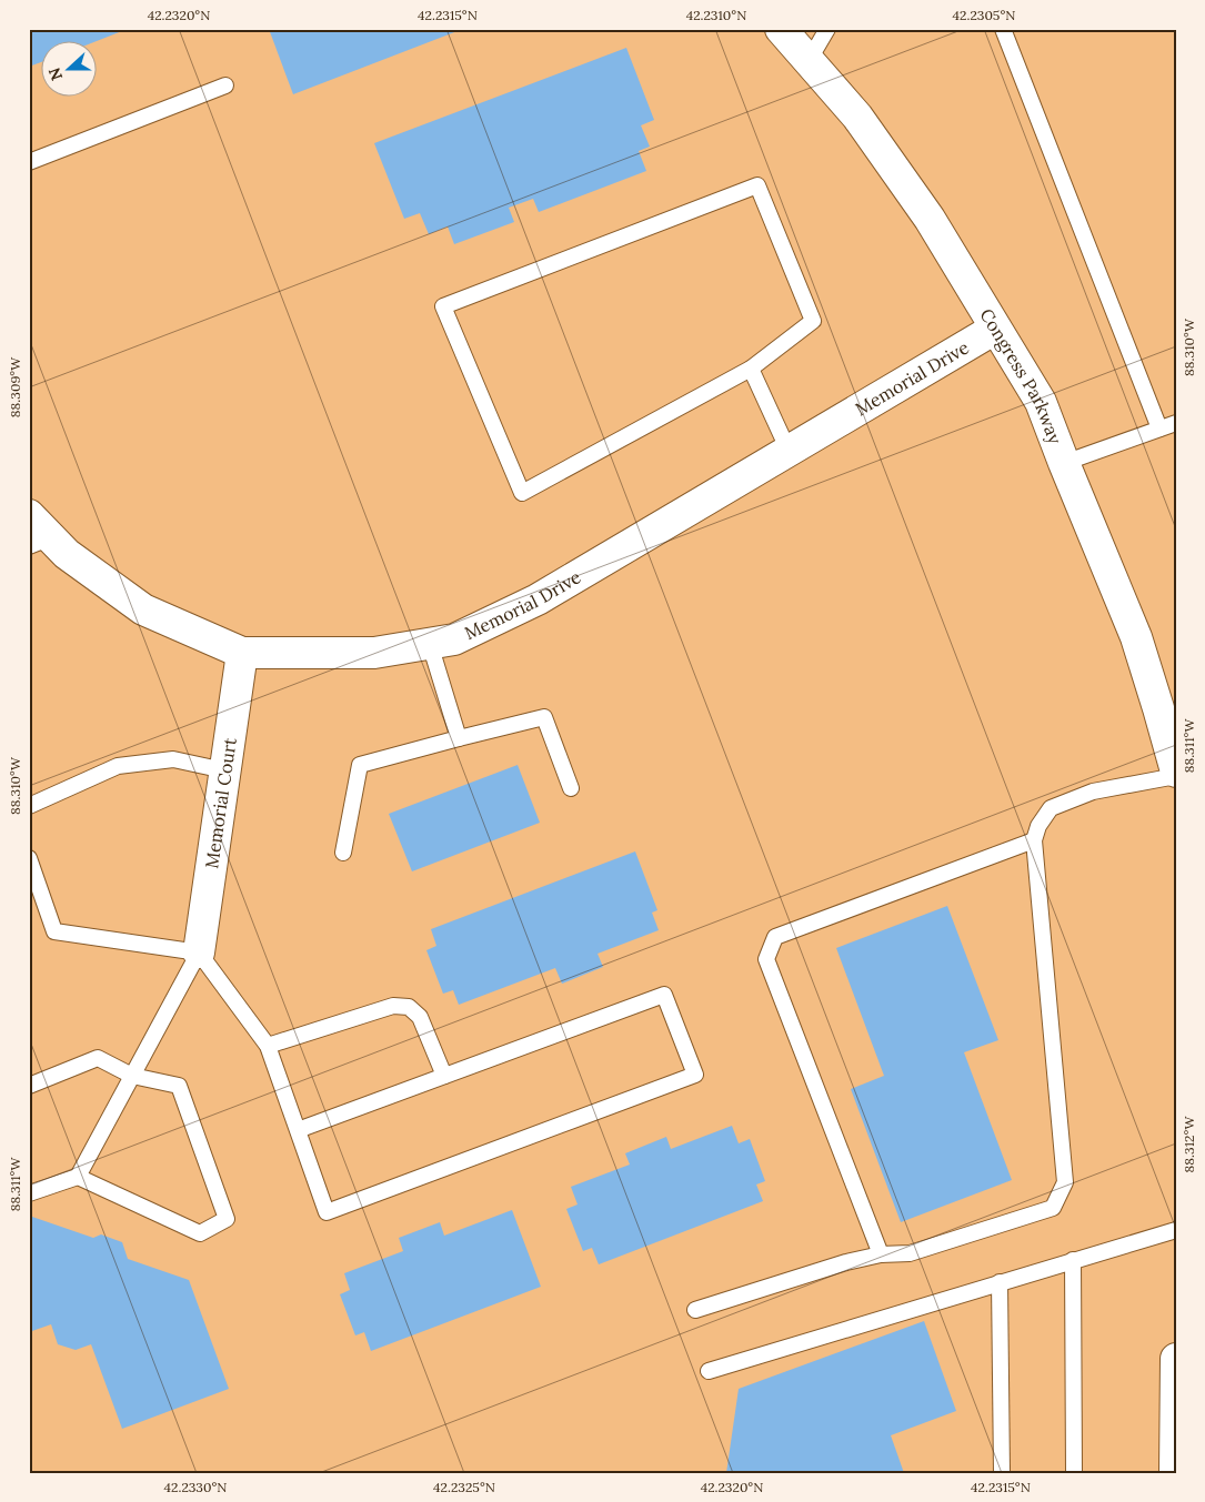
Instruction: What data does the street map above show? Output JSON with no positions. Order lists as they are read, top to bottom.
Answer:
{
  "streets": {
    "street": ["Memorial Drive", "Congress Parkway", "Memorial Court"]
  },
  "crossings": [
    ["Memorial Drive", "Congress Parkway"],
    ["Memorial Drive", "Memorial Court"]
  ],
  "north": "left",
  "coordinates": [
    "42.2320°N",
    "42.2315°N",
    "42.2310°N",
    "42.2305°N",
    "88.310°W",
    "88.309°W",
    "88.311°W",
    "88.312°W",
    "42.2330°N",
    "42.2325°N"
  ]
}
